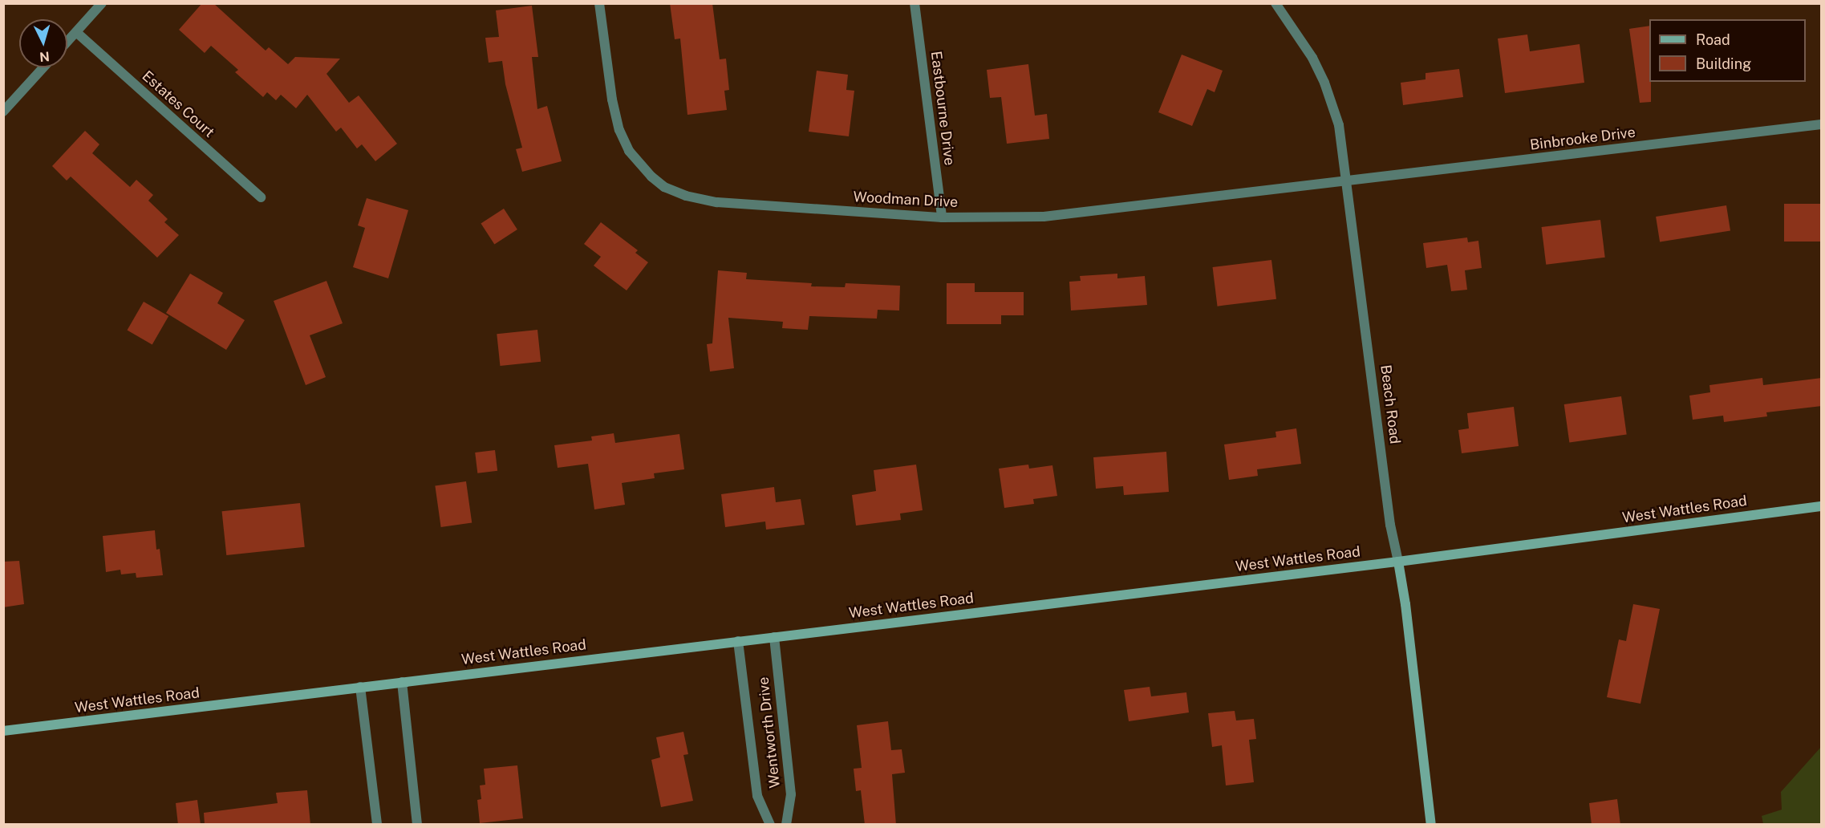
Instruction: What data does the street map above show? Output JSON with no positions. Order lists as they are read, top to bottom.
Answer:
{
  "streets": {
    "street": [
      "Estates Court",
      "Eastbourne Drive",
      "Binbrooke Drive",
      "Woodman Drive",
      "Beach Road",
      "West Wattles Road",
      "Wentworth Drive"
    ]
  },
  "crossings": [
    ["Eastbourne Drive", "Woodman Drive"],
    ["Binbrooke Drive", "Woodman Drive"],
    ["Binbrooke Drive", "Beach Road"],
    ["Woodman Drive", "Beach Road"],
    ["Beach Road", "West Wattles Road"],
    ["West Wattles Road", "Wentworth Drive"]
  ],
  "legend": ["Road", "Building"],
  "north": "bottom"
}
